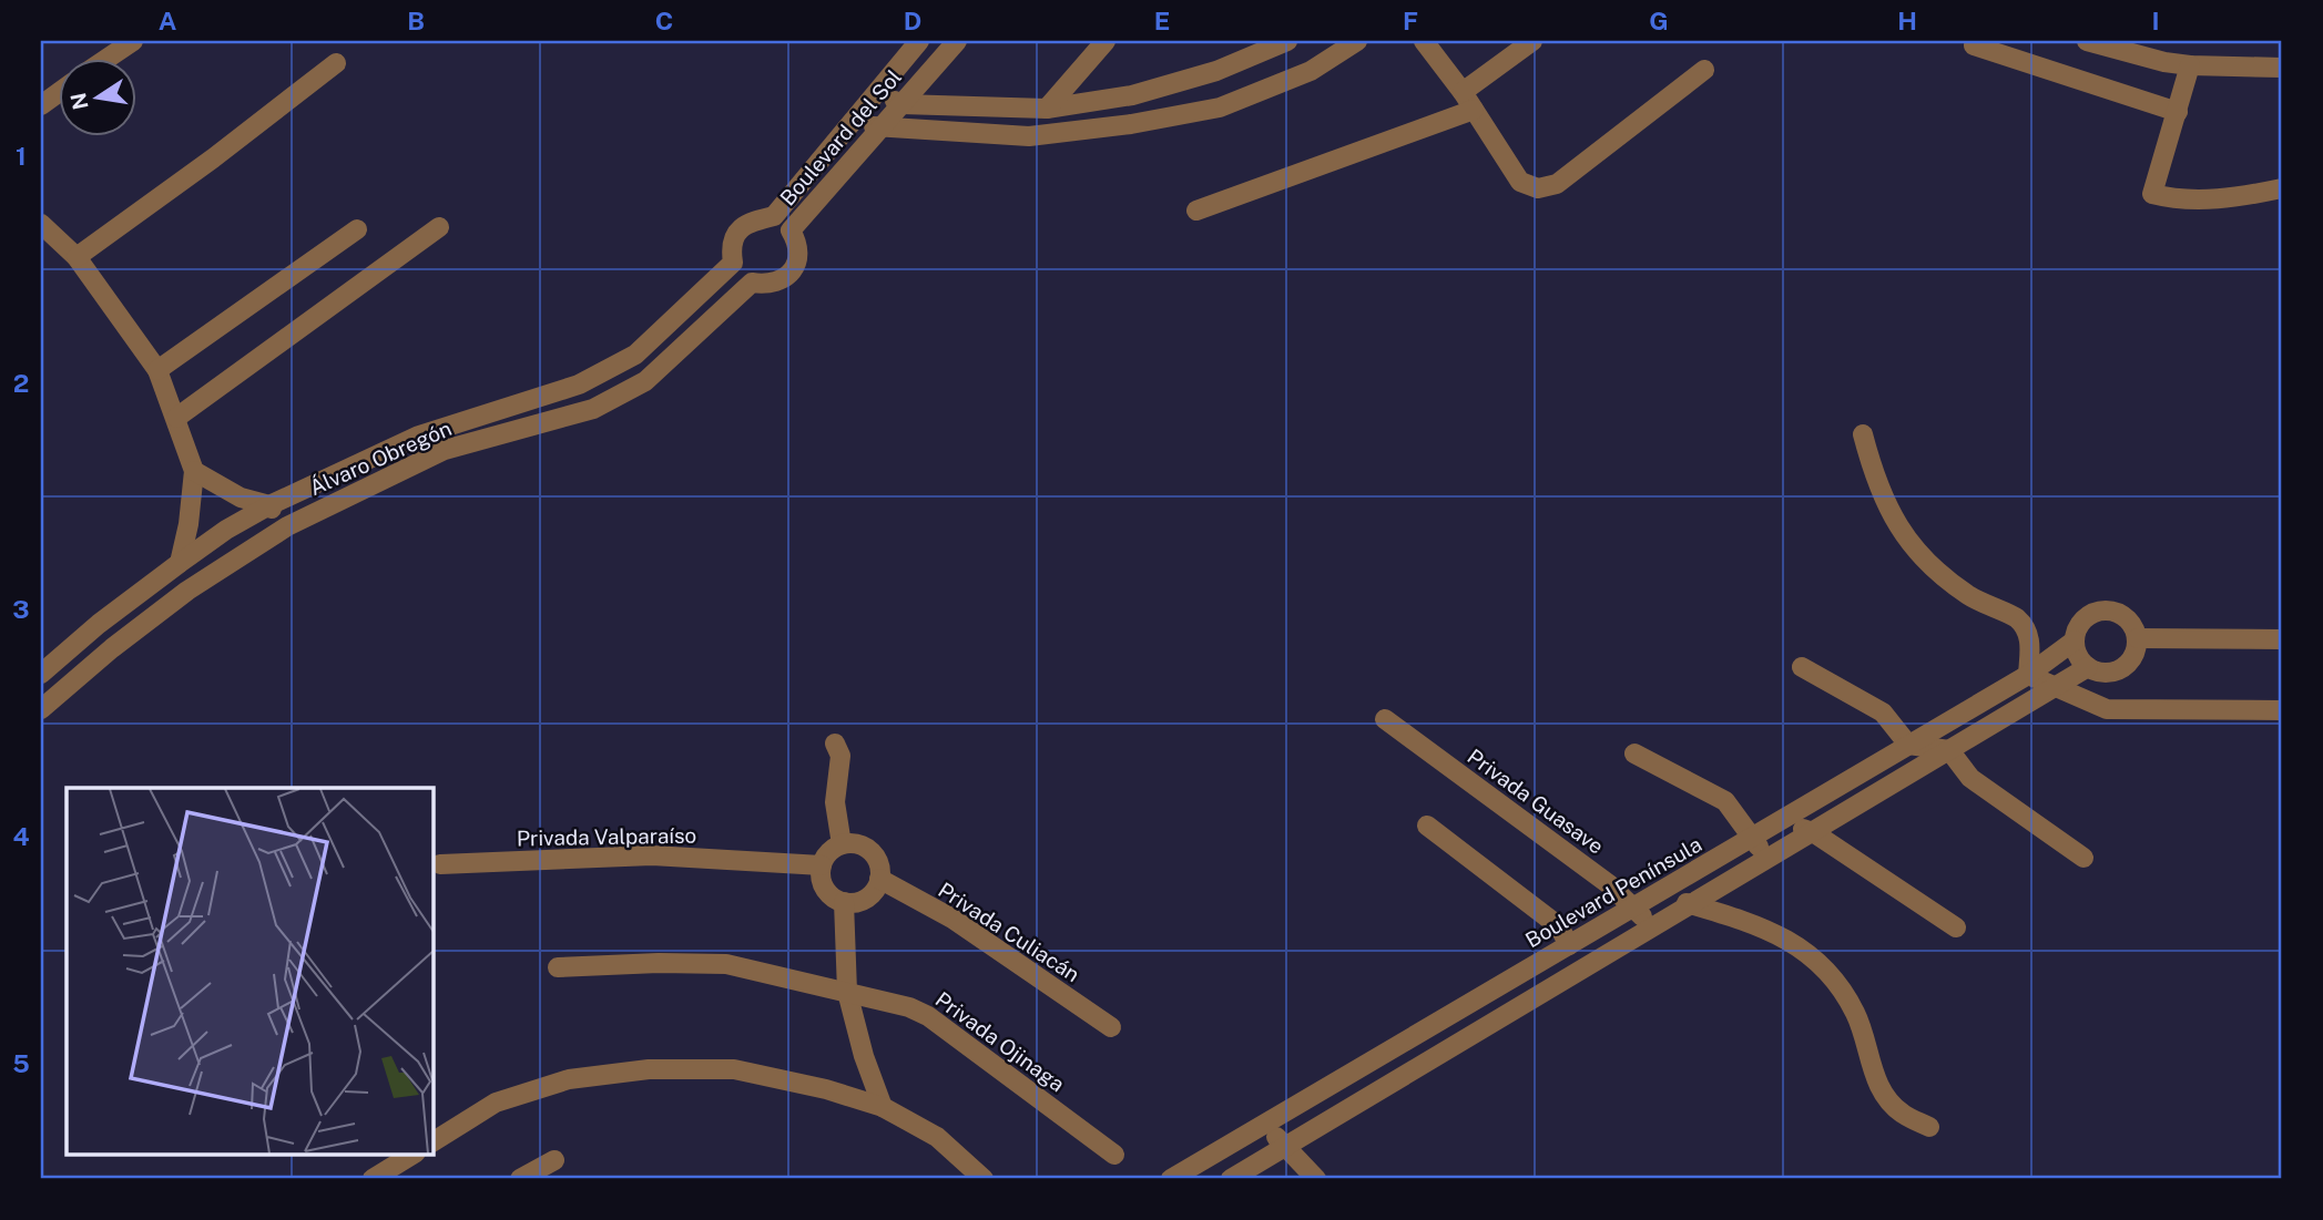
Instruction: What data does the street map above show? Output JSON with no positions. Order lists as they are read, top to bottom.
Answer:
{
  "streets": {
    "street": [
      "Boulevard del Sol",
      "Álvaro Obregón",
      "Privada Guasave",
      "Privada Valparaíso",
      "Boulevard Península",
      "Privada Culiacán",
      "Privada Ojinaga"
    ]
  },
  "crossings": [
    ["Boulevard del Sol", "Álvaro Obregón"],
    ["Privada Guasave", "Boulevard Península"],
    ["Privada Valparaíso", "Privada Culiacán"]
  ],
  "north": "left",
  "grid": {
    "columns": [
      "A",
      "B",
      "C",
      "D",
      "E",
      "F",
      "G",
      "H",
      "I"
    ],
    "rows": [
      "1",
      "2",
      "3",
      "4",
      "5"
    ]
  }
}
